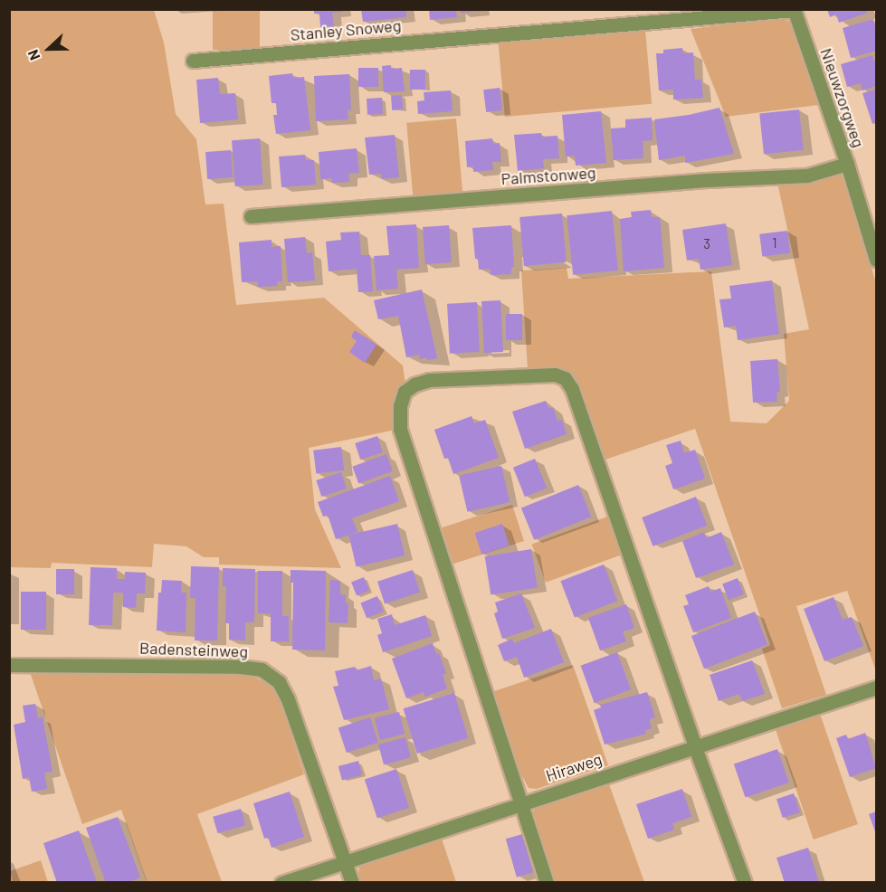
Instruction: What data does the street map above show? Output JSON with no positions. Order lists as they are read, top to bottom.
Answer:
{
  "streets": {
    "street": [
      "Stanley Snoweg",
      "Nieuwzorgweg",
      "Palmstonweg",
      "Badensteinweg",
      "Hiraweg"
    ]
  },
  "crossings": [
    ["Stanley Snoweg", "Nieuwzorgweg"],
    ["Nieuwzorgweg", "Palmstonweg"],
    ["Badensteinweg", "Hiraweg"]
  ],
  "house_numbers": ["1", "3"],
  "north": "left"
}
